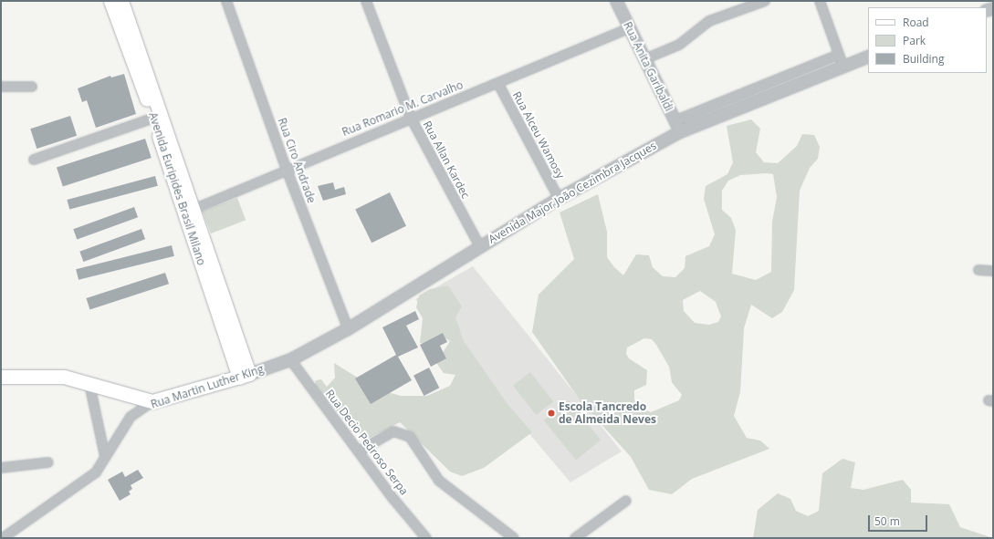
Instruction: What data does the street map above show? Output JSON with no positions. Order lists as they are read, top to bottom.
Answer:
{
  "streets": {
    "main road": ["Avenida Euripides Brasil Milano", "Rua Martin Luther King"],
    "street": [
      "Rua Anita Garibaldi",
      "Rua Romario M. Carvalho",
      "Rua Alceu Wamosy",
      "Rua Allan Kardec",
      "Rua Ciro Andrade",
      "Avenida Major João Cezimbra Jacques",
      "Rua Decio Pedroso Serpa"
    ]
  },
  "crossings": [
    ["Rua Anita Garibaldi", "Rua Romario M. Carvalho"],
    ["Rua Anita Garibaldi", "Avenida Major João Cezimbra Jacques"],
    ["Rua Romario M. Carvalho", "Rua Alceu Wamosy"],
    ["Rua Romario M. Carvalho", "Rua Allan Kardec"],
    ["Rua Romario M. Carvalho", "Rua Ciro Andrade"],
    ["Rua Romario M. Carvalho", "Avenida Euripides Brasil Milano"],
    ["Rua Alceu Wamosy", "Avenida Major João Cezimbra Jacques"],
    ["Rua Allan Kardec", "Avenida Major João Cezimbra Jacques"],
    ["Rua Ciro Andrade", "Avenida Major João Cezimbra Jacques"],
    ["Avenida Euripides Brasil Milano", "Rua Martin Luther King"],
    ["Avenida Major João Cezimbra Jacques", "Rua Martin Luther King"],
    ["Avenida Major João Cezimbra Jacques", "Rua Decio Pedroso Serpa"],
    ["Rua Martin Luther King", "Rua Decio Pedroso Serpa"]
  ],
  "places": ["Escola Tancredo de Almeida Neves"],
  "legend": ["Road", "Park", "Building"],
  "scale_bar": "50 m"
}
